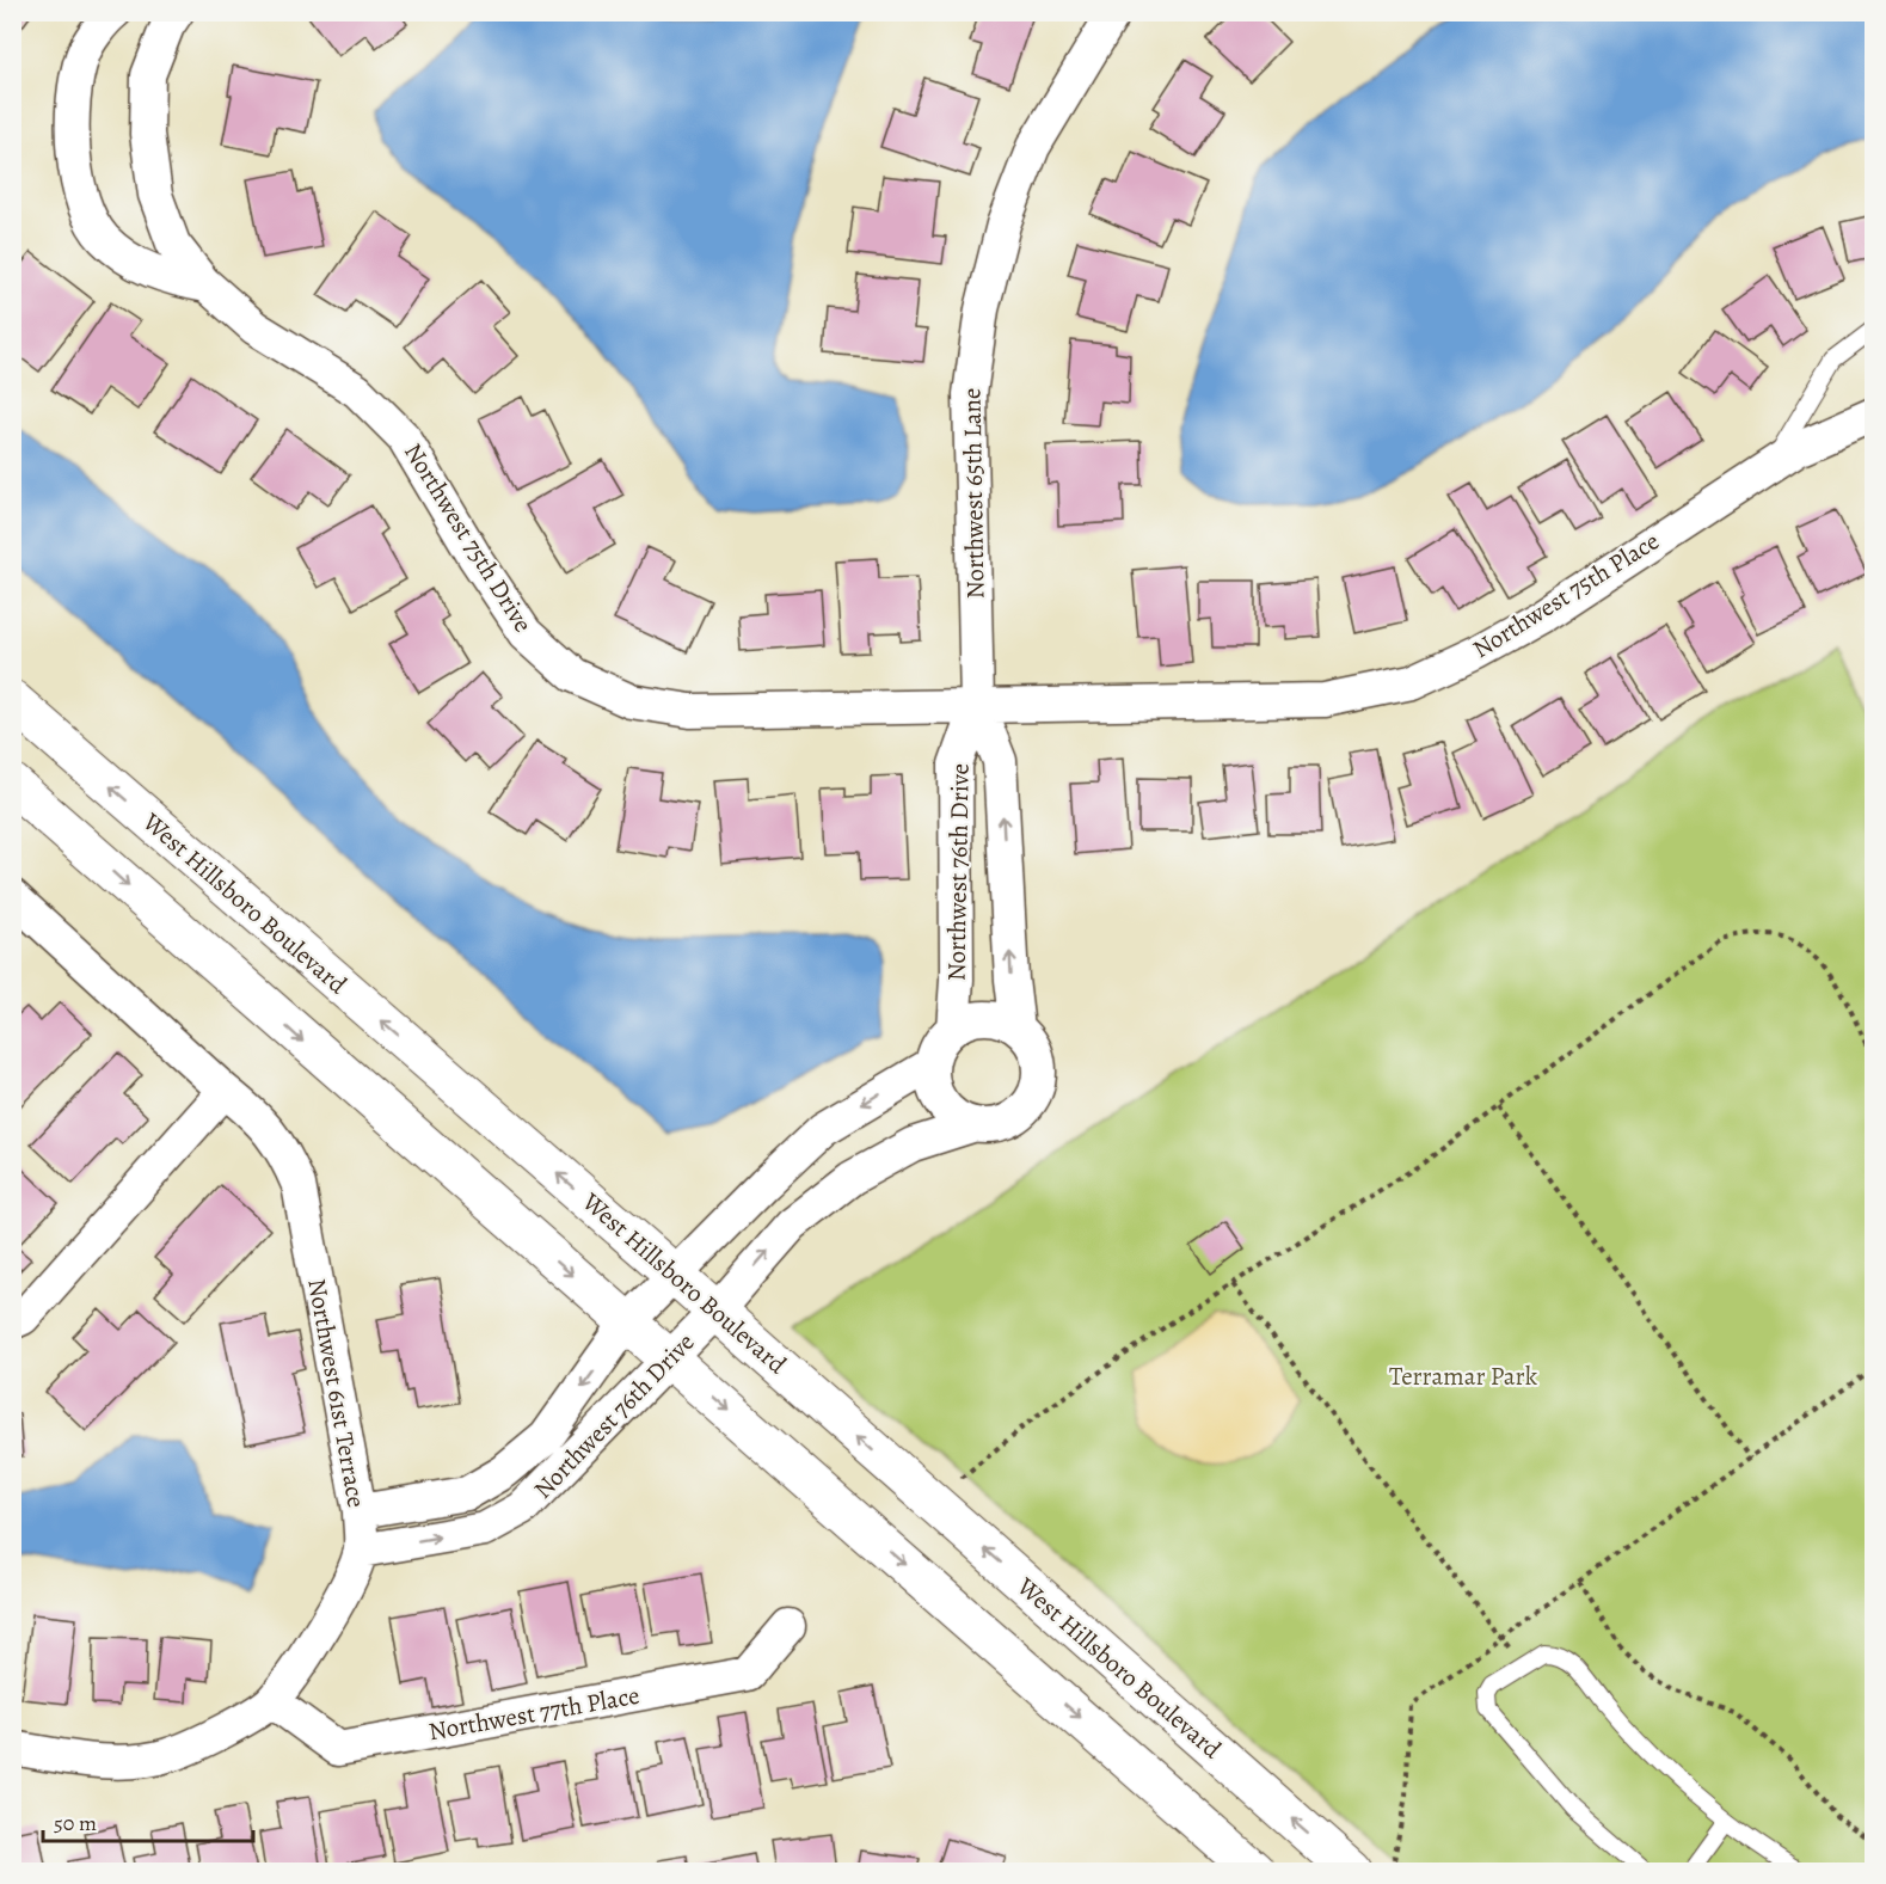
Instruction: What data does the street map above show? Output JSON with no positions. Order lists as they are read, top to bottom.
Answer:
{
  "streets": {
    "street": [
      "Northwest 65th Lane",
      "Northwest 75th Drive",
      "Northwest 75th Place",
      "Northwest 76th Drive",
      "West Hillsboro Boulevard",
      "Northwest 61st Terrace",
      "Northwest 77th Place"
    ]
  },
  "crossings": [
    ["Northwest 65th Lane", "Northwest 75th Drive"],
    ["Northwest 65th Lane", "Northwest 75th Place"],
    ["Northwest 65th Lane", "Northwest 76th Drive"],
    ["Northwest 75th Drive", "Northwest 75th Place"],
    ["Northwest 75th Drive", "Northwest 76th Drive"],
    ["Northwest 75th Place", "Northwest 76th Drive"],
    ["Northwest 76th Drive", "West Hillsboro Boulevard"],
    ["Northwest 76th Drive", "Northwest 61st Terrace"],
    ["Northwest 61st Terrace", "Northwest 77th Place"]
  ],
  "parks": ["Terramar Park"],
  "scale_bar": "50 m"
}
